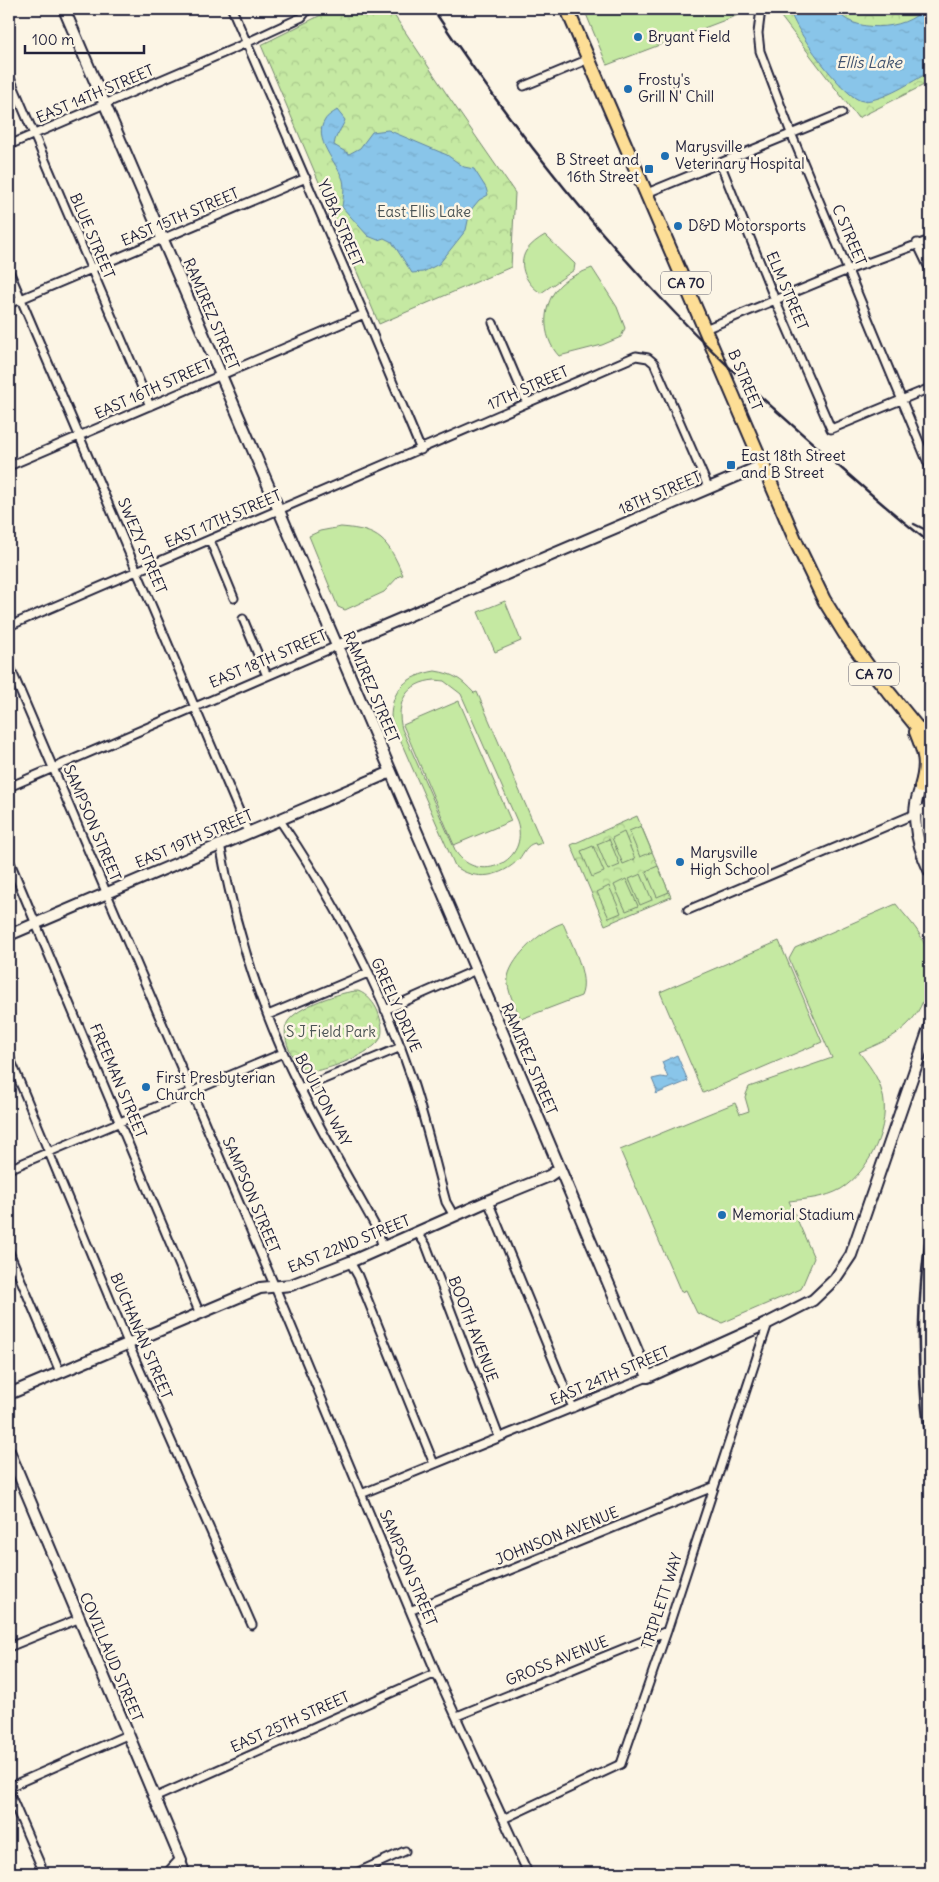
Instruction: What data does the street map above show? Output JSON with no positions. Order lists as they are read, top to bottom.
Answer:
{
  "streets": {
    "highway": ["CA 70", "B STREET"],
    "street": [
      "EAST 14TH STREET",
      "EAST 15TH STREET",
      "YUBA STREET",
      "C STREET",
      "BLUE STREET",
      "ELM STREET",
      "RAMIREZ STREET",
      "17TH STREET",
      "EAST 16TH STREET",
      "18TH STREET",
      "EAST 17TH STREET",
      "SWEZY STREET",
      "EAST 18TH STREET",
      "SAMPSON STREET",
      "EAST 19TH STREET",
      "GREELY DRIVE",
      "FREEMAN STREET",
      "BOULTON WAY",
      "EAST 22ND STREET",
      "BOOTH AVENUE",
      "BUCHANAN STREET",
      "EAST 24TH STREET",
      "JOHNSON AVENUE",
      "TRIPLETT WAY",
      "COVILLAUD STREET",
      "GROSS AVENUE",
      "EAST 25TH STREET"
    ]
  },
  "crossings": [
    ["EAST 14TH STREET", "YUBA STREET"],
    ["EAST 14TH STREET", "BLUE STREET"],
    ["EAST 14TH STREET", "RAMIREZ STREET"],
    ["EAST 15TH STREET", "YUBA STREET"],
    ["EAST 15TH STREET", "BLUE STREET"],
    ["EAST 15TH STREET", "RAMIREZ STREET"],
    ["EAST 15TH STREET", "SWEZY STREET"],
    ["YUBA STREET", "17TH STREET"],
    ["YUBA STREET", "EAST 16TH STREET"],
    ["YUBA STREET", "EAST 17TH STREET"],
    ["C STREET", "ELM STREET"],
    ["BLUE STREET", "EAST 16TH STREET"],
    ["RAMIREZ STREET", "EAST 16TH STREET"],
    ["RAMIREZ STREET", "EAST 17TH STREET"],
    ["RAMIREZ STREET", "EAST 18TH STREET"],
    ["RAMIREZ STREET", "EAST 19TH STREET"],
    ["RAMIREZ STREET", "EAST 22ND STREET"],
    ["RAMIREZ STREET", "EAST 24TH STREET"],
    ["B STREET", "18TH STREET"],
    ["17TH STREET", "18TH STREET"],
    ["17TH STREET", "EAST 17TH STREET"],
    ["EAST 16TH STREET", "SWEZY STREET"],
    ["18TH STREET", "EAST 18TH STREET"],
    ["EAST 17TH STREET", "SWEZY STREET"],
    ["SWEZY STREET", "EAST 18TH STREET"],
    ["SWEZY STREET", "EAST 19TH STREET"],
    ["EAST 18TH STREET", "SAMPSON STREET"],
    ["SAMPSON STREET", "EAST 19TH STREET"],
    ["SAMPSON STREET", "EAST 22ND STREET"],
    ["SAMPSON STREET", "EAST 24TH STREET"],
    ["SAMPSON STREET", "JOHNSON AVENUE"],
    ["SAMPSON STREET", "TRIPLETT WAY"],
    ["SAMPSON STREET", "GROSS AVENUE"],
    ["SAMPSON STREET", "EAST 25TH STREET"],
    ["EAST 19TH STREET", "GREELY DRIVE"],
    ["EAST 19TH STREET", "FREEMAN STREET"],
    ["EAST 19TH STREET", "BOULTON WAY"],
    ["GREELY DRIVE", "EAST 22ND STREET"],
    ["FREEMAN STREET", "EAST 22ND STREET"],
    ["BOULTON WAY", "EAST 22ND STREET"],
    ["EAST 22ND STREET", "BOOTH AVENUE"],
    ["EAST 22ND STREET", "BUCHANAN STREET"],
    ["BOOTH AVENUE", "EAST 24TH STREET"],
    ["EAST 24TH STREET", "TRIPLETT WAY"],
    ["JOHNSON AVENUE", "TRIPLETT WAY"],
    ["TRIPLETT WAY", "GROSS AVENUE"],
    ["COVILLAUD STREET", "EAST 25TH STREET"]
  ],
  "water": ["Ellis Lake"],
  "parks": ["East Ellis Lake", "S J Field Park"],
  "places": {
    "other": [
      "Bryant Field",
      "Frosty's Grill N' Chill",
      "Marysville Veterinary Hospital",
      "D&D Motorsports",
      "Marysville High School",
      "First Presbyterian Church",
      "Memorial Stadium"
    ],
    "transit": ["B Street and 16th Street", "East 18th Street and B Street"]
  },
  "scale_bar": "100 m"
}
